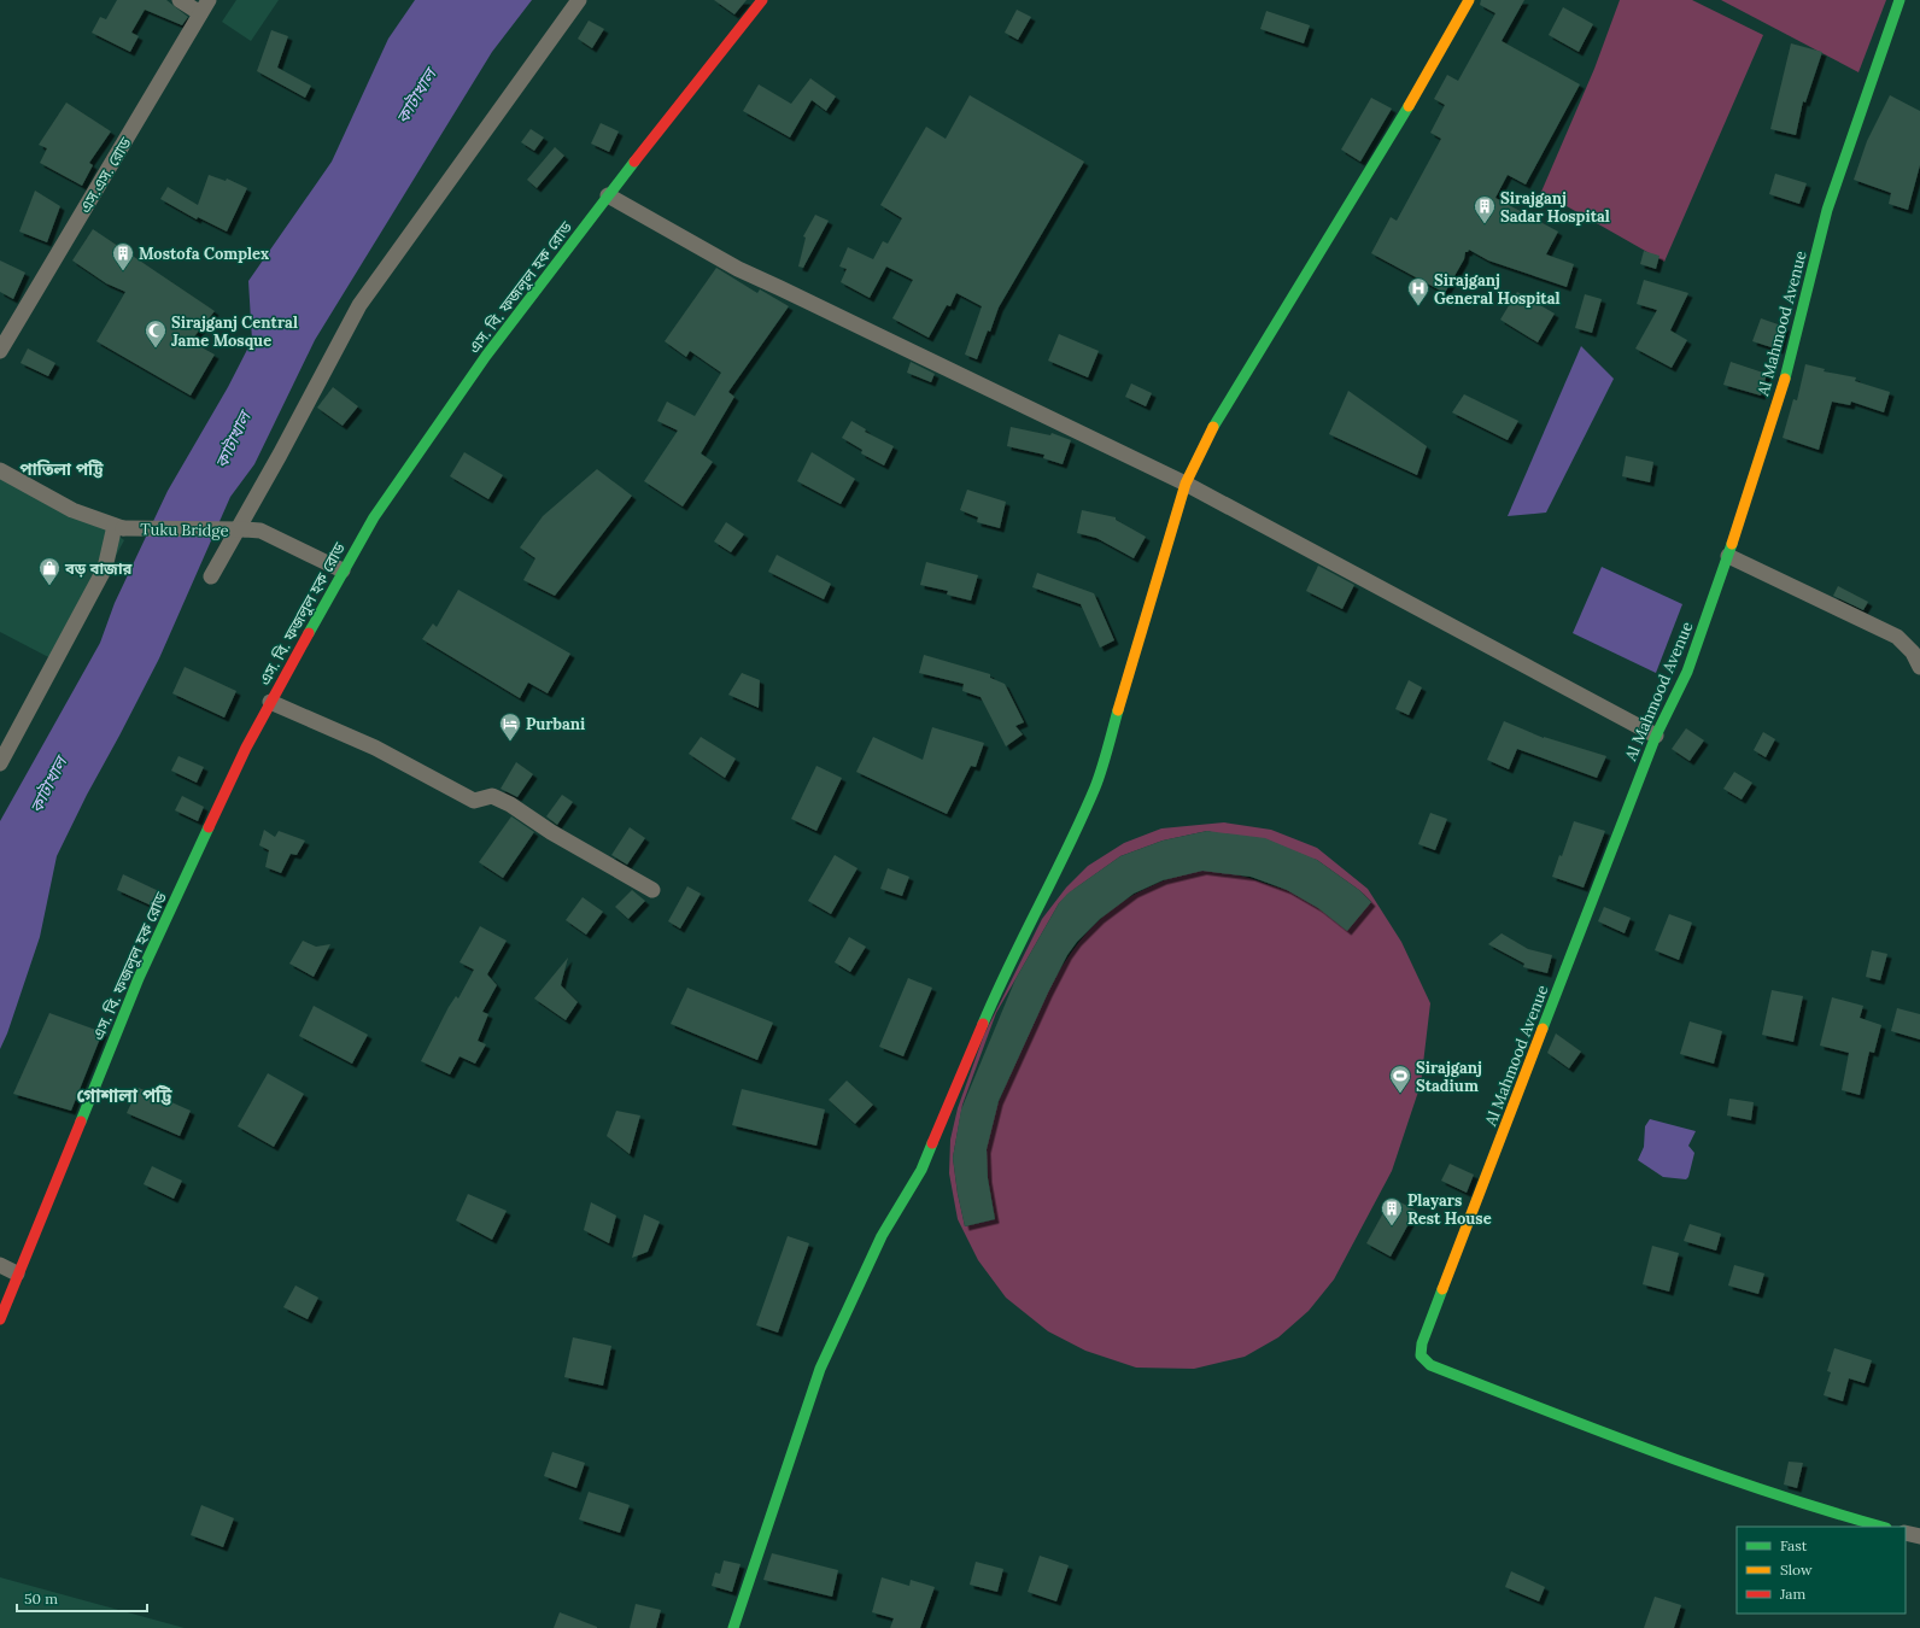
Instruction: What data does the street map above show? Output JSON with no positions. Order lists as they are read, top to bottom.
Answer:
{
  "streets": {
    "street": [
      "এস.এস. রোড",
      "এস. বি. ফজলুল হক রোড",
      "Al Mahmood Avenue",
      "Tuku Bridge"
    ]
  },
  "crossings": [
    ["এস. বি. ফজলুল হক রোড", "Tuku Bridge"]
  ],
  "districts": ["পাতিলা পট্টি", "গোশালা পট্টি"],
  "water": ["কাটাখাল"],
  "places": {
    "building": ["Sirajganj Sadar Hospital", "Mostofa Complex", "Playars Rest House"],
    "hospital": ["Sirajganj General Hospital"],
    "mosque": ["Sirajganj Central Jame Mosque"],
    "shop": ["বড় বাজার"],
    "hotel": ["Purbani"],
    "sports": ["Sirajganj Stadium"]
  },
  "legend": ["Fast", "Slow", "Jam"],
  "scale_bar": "50 m"
}
